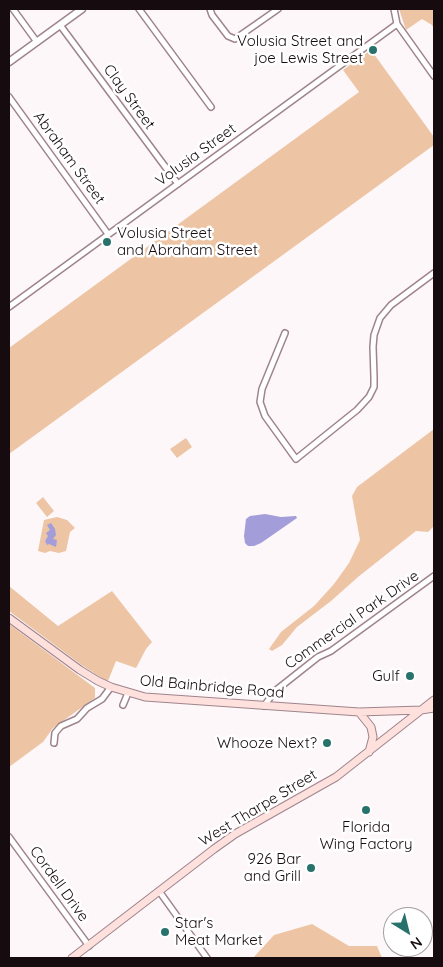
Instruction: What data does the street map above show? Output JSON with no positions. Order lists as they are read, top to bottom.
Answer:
{
  "streets": {
    "main road": ["Old Bainbridge Road", "West Tharpe Street"],
    "street": [
      "Clay Street",
      "Volusia Street",
      "Abraham Street",
      "Commercial Park Drive",
      "Cordell Drive"
    ]
  },
  "crossings": [
    ["Clay Street", "Volusia Street"],
    ["Volusia Street", "Abraham Street"],
    ["Commercial Park Drive", "Old Bainbridge Road"],
    ["Old Bainbridge Road", "West Tharpe Street"],
    ["West Tharpe Street", "Cordell Drive"]
  ],
  "places": [
    "Volusia Street and joe Lewis Street",
    "Volusia Street and Abraham Street",
    "Gulf",
    "Whooze Next?",
    "Florida Wing Factory",
    "926 Bar and Grill",
    "Star's Meat Market"
  ],
  "north": "bottom right"
}
